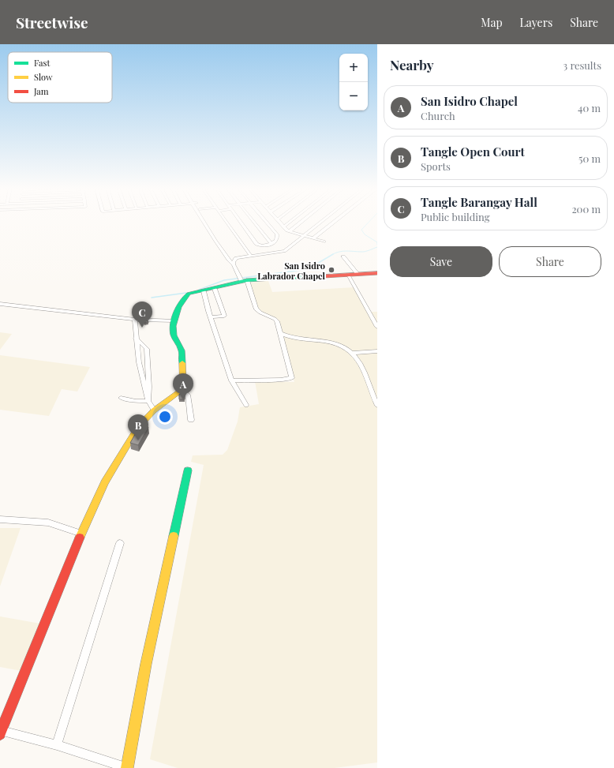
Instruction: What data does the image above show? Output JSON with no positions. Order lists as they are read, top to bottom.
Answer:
{
  "places": ["San Isidro Labrador Chapel"],
  "legend": ["Fast", "Slow", "Jam"],
  "page": {
    "header": "Streetwise",
    "nav": ["Map", "Layers", "Share"],
    "heading": ["Nearby", "3 results"],
    "map_buttons": ["+", "−"],
    "list": [
      {
        "mark": "A",
        "name": "San Isidro Chapel",
        "note": "Church",
        "value": "40 m"
      },
      {
        "mark": "B",
        "name": "Tangle Open Court",
        "note": "Sports",
        "value": "50 m"
      },
      {
        "mark": "C",
        "name": "Tangle Barangay Hall",
        "note": "Public building",
        "value": "200 m"
      }
    ],
    "buttons": ["Save", "Share"],
    "pins": ["C", "A", "B"]
  }
}
